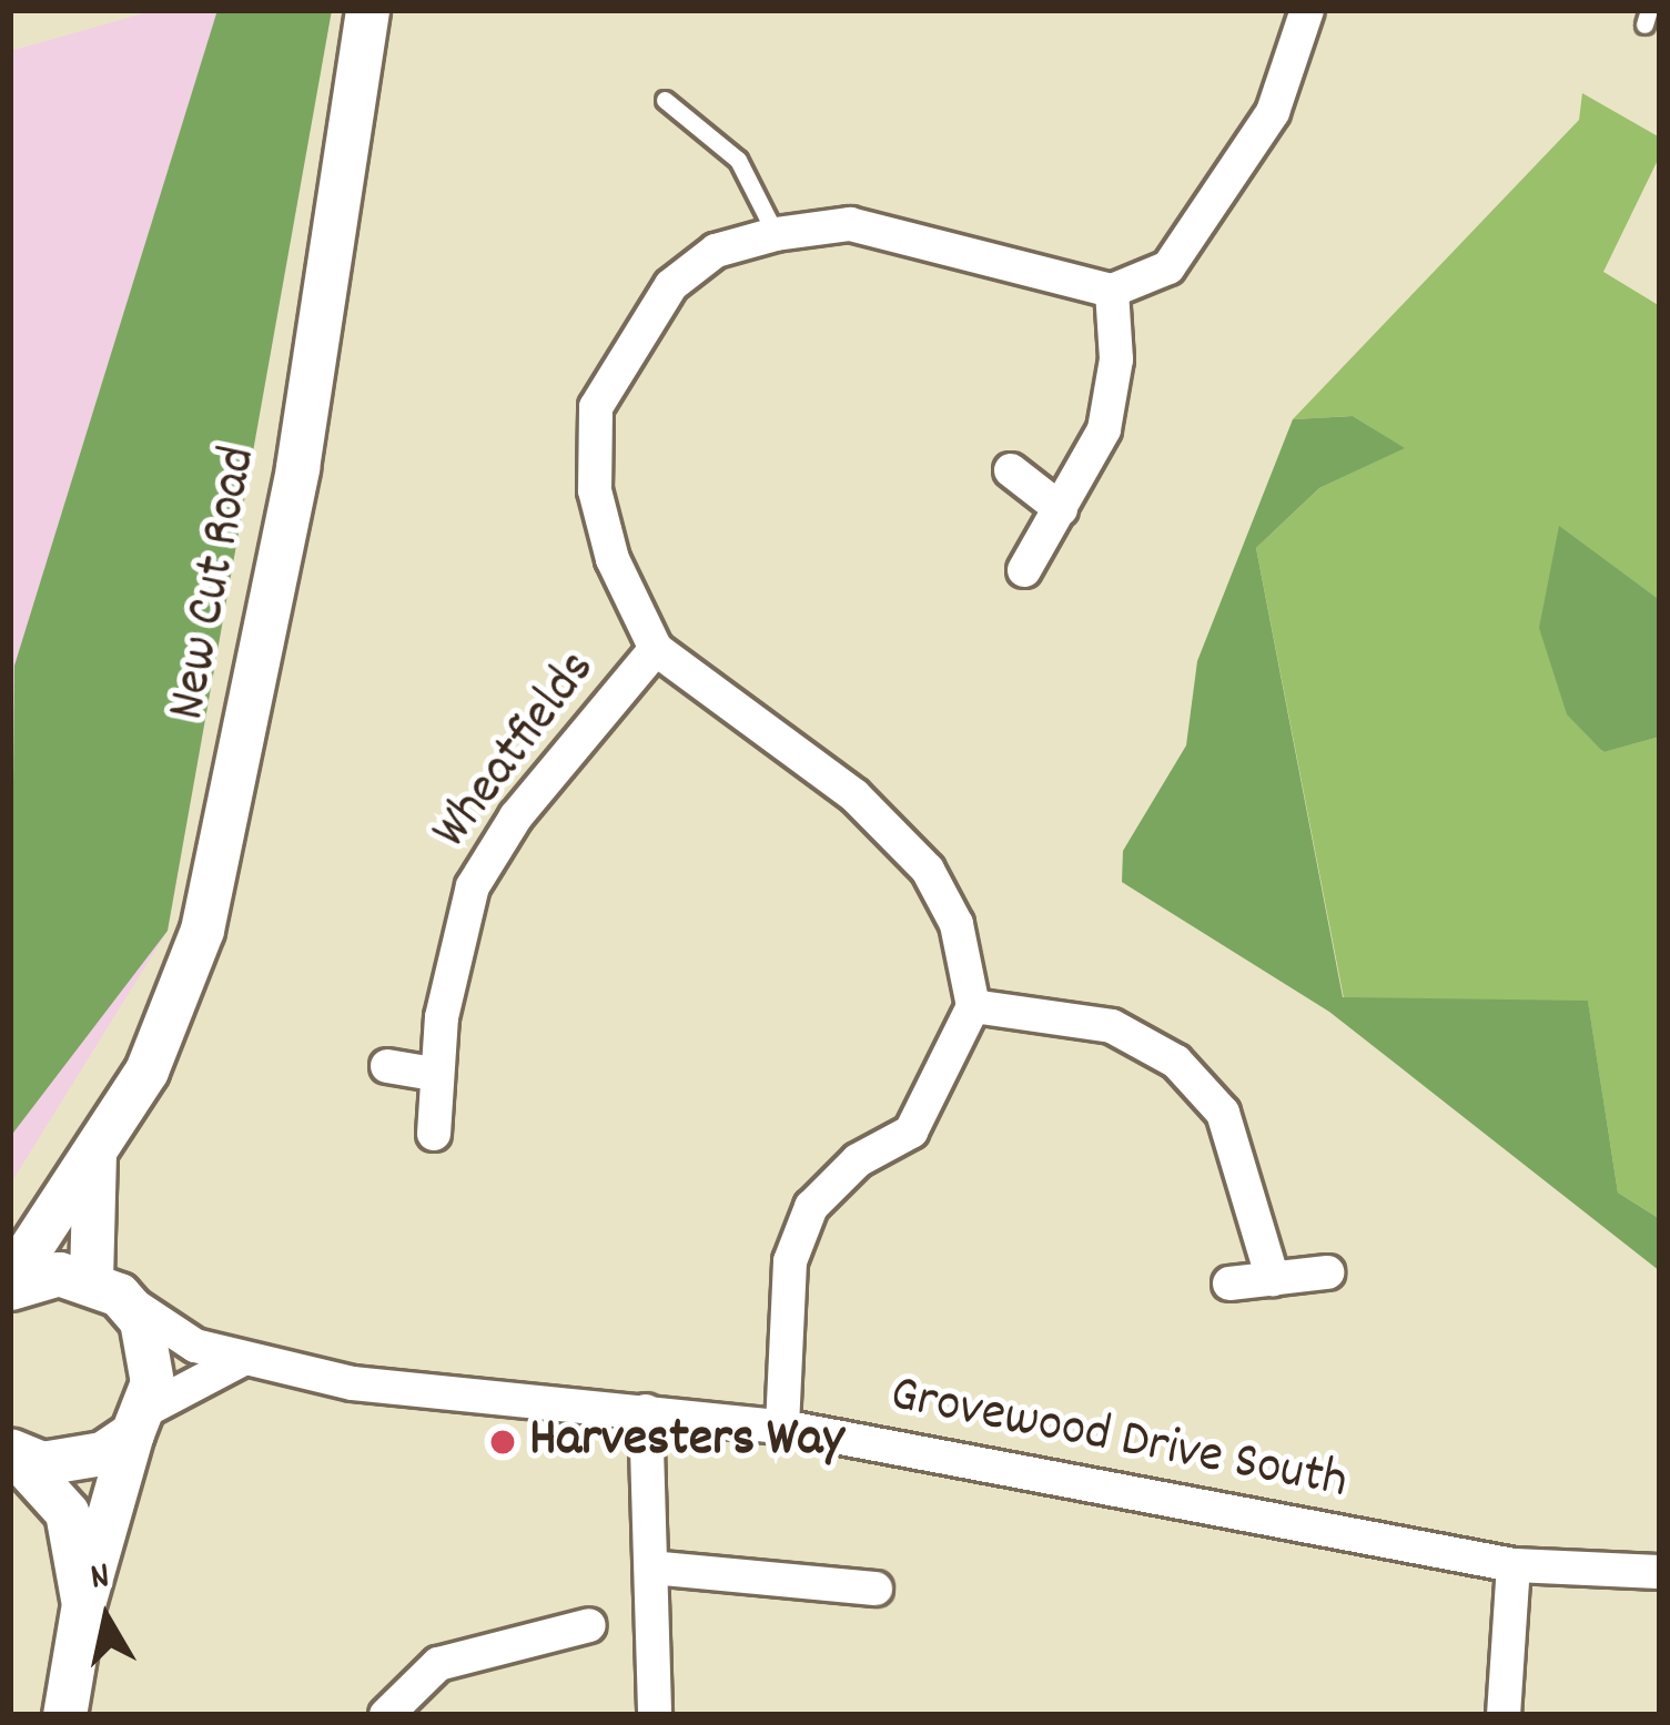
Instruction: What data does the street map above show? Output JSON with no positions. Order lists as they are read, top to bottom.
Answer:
{
  "streets": {
    "street": ["New Cut Road", "Wheatfields", "Grovewood Drive South"]
  },
  "crossings": [
    ["New Cut Road", "Grovewood Drive South"]
  ],
  "places": ["Harvesters Way"],
  "north": "top"
}
